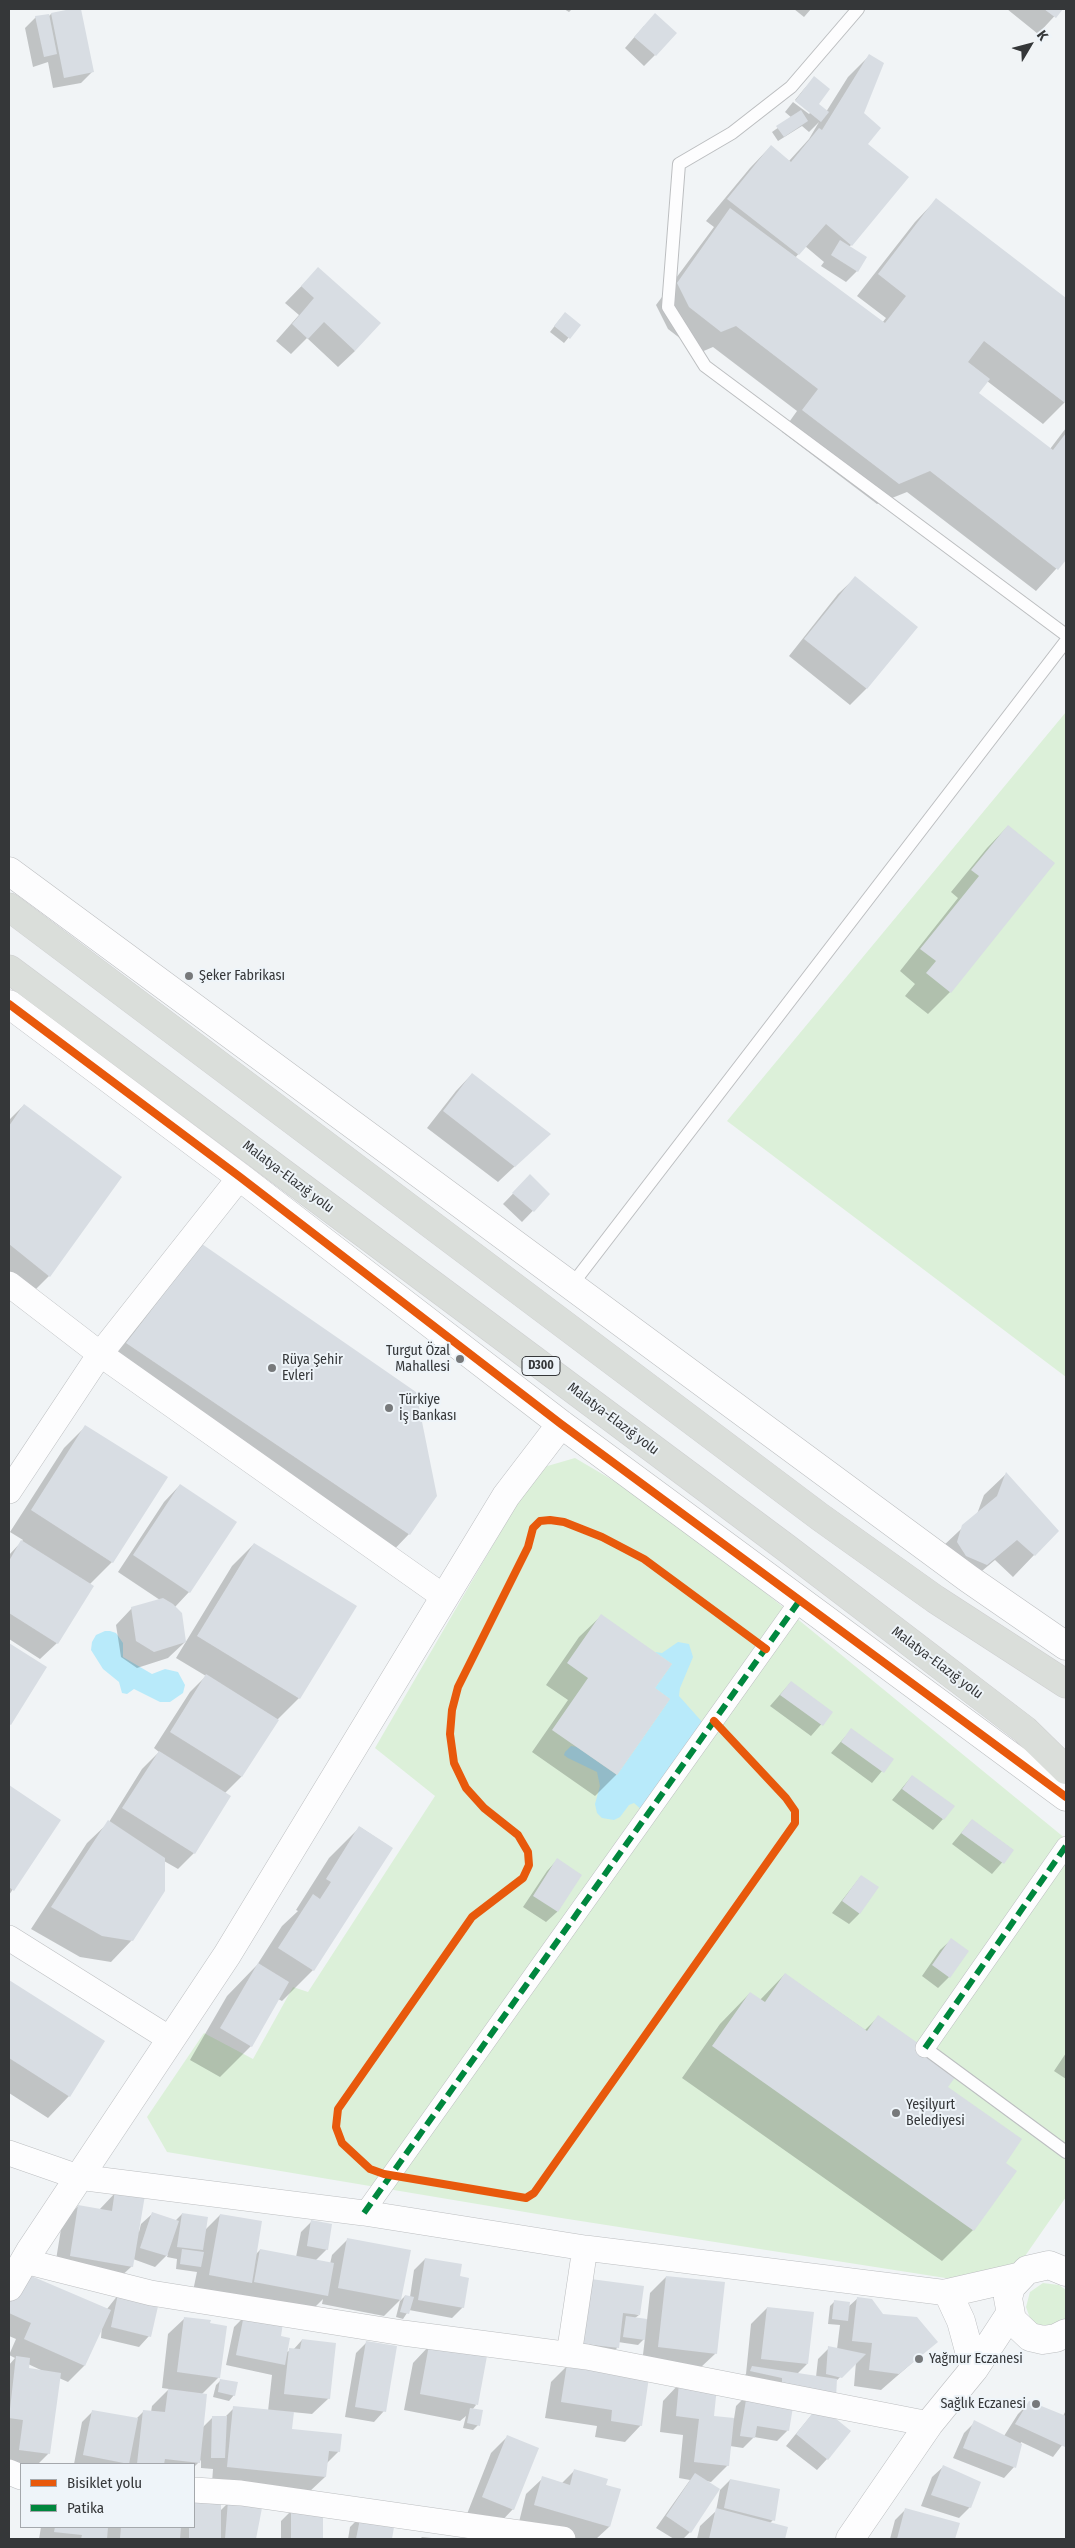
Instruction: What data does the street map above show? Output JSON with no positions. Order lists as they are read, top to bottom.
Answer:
{
  "streets": {
    "highway": ["Malatya-Elazığ yolu", "D300"]
  },
  "places": [
    "Şeker Fabrikası",
    "Turgut Özal Mahallesi",
    "Rüya Şehir Evleri",
    "Türkiye İş Bankası",
    "Yeşilyurt Belediyesi",
    "Yağmur Eczanesi",
    "Sağlık Eczanesi"
  ],
  "legend": ["Bisiklet yolu", "Patika"],
  "north": "top right"
}
